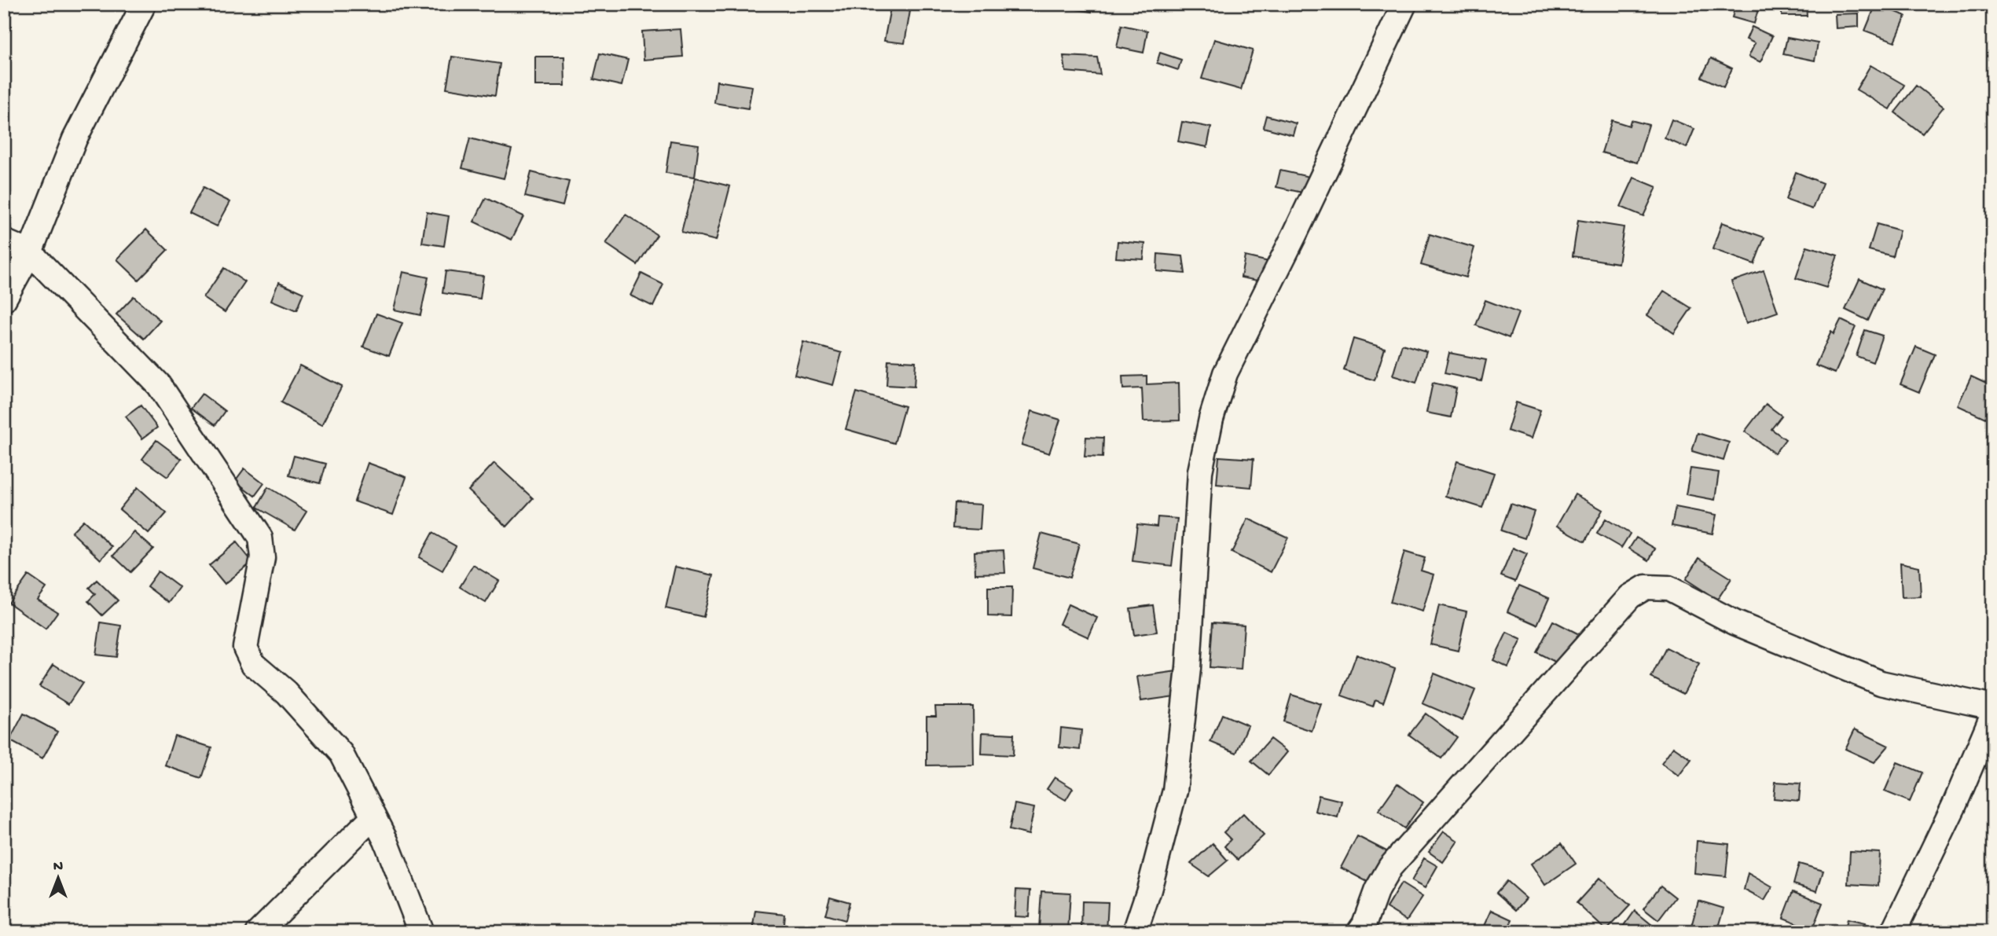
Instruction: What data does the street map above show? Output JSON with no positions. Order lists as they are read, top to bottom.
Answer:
{
  "north": "top"
}
